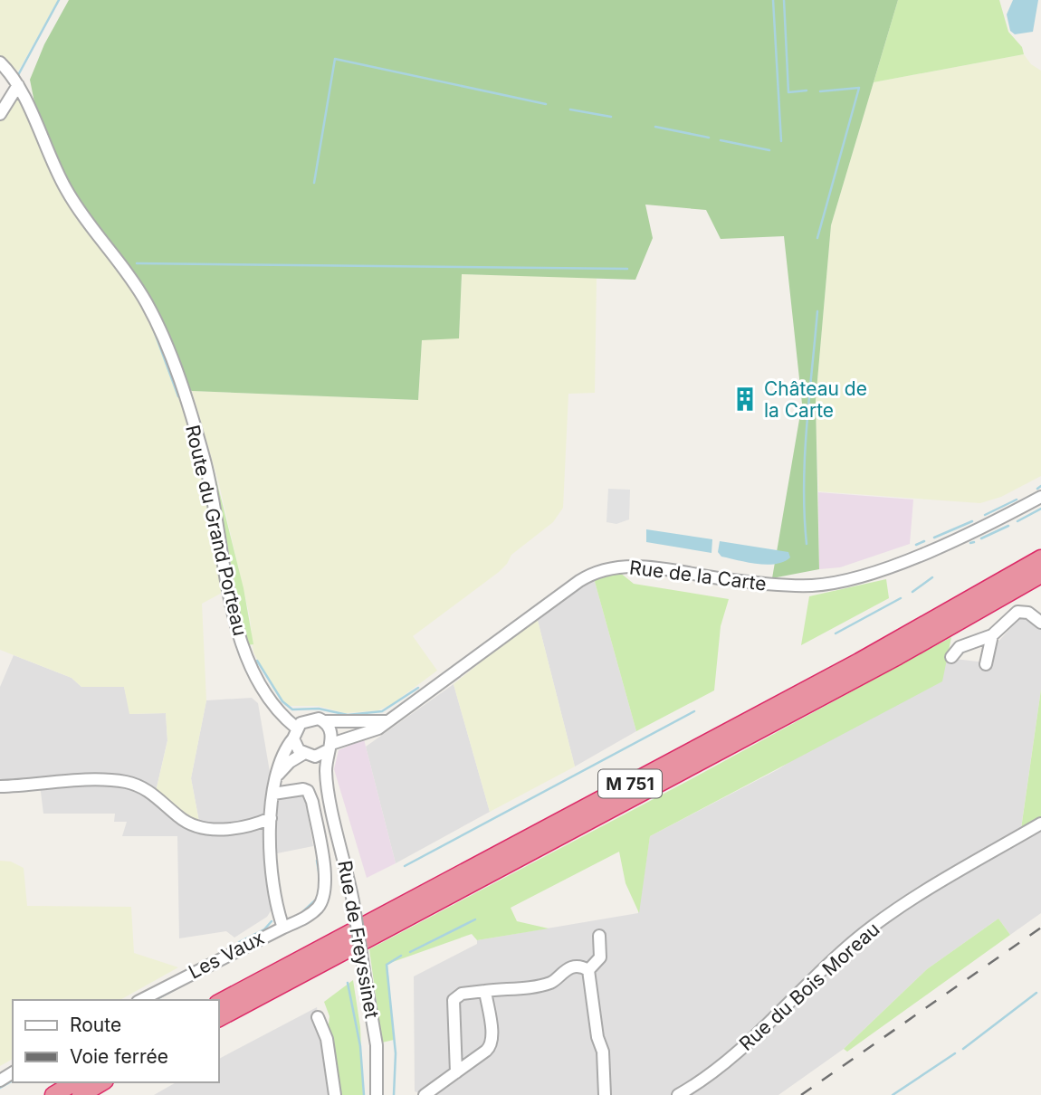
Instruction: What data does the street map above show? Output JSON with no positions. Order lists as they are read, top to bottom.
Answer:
{
  "streets": {
    "highway": ["M 751"],
    "street": [
      "Route du Grand Porteau",
      "Rue de la Carte",
      "Rue de Freyssinet",
      "Les Vaux",
      "Rue du Bois Moreau"
    ]
  },
  "crossings": [
    ["Route du Grand Porteau", "Rue de la Carte"]
  ],
  "places": {
    "building": ["Château de la Carte"]
  },
  "legend": ["Route", "Voie ferrée"]
}
